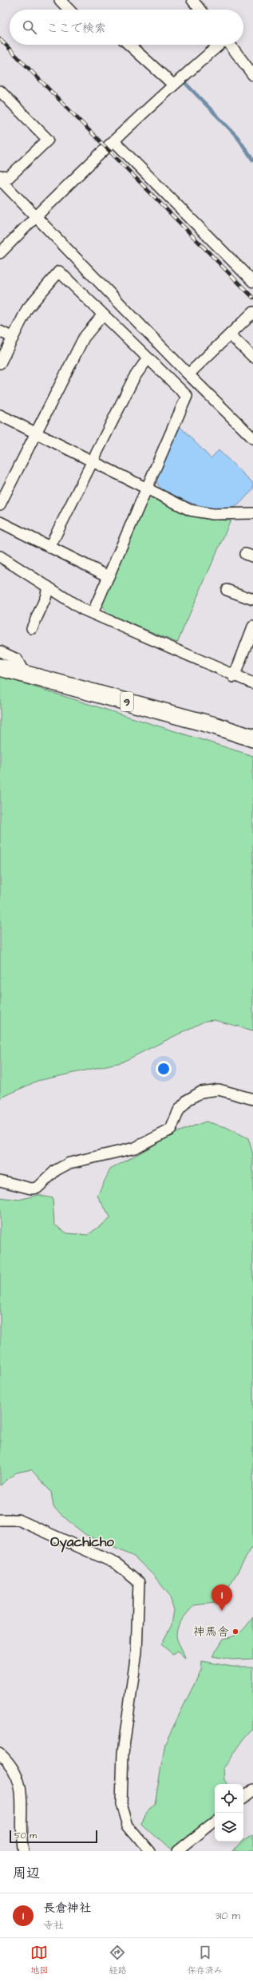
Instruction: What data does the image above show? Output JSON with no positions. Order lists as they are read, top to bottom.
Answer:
{
  "streets": {
    "main road": ["9"]
  },
  "districts": ["Oyachicho"],
  "places": ["神馬舎"],
  "scale_bar": "50 m",
  "page": {
    "search": "ここで検索",
    "pins": "1",
    "scale": "50 m",
    "heading": "周辺",
    "list": [
      {
        "mark": "1",
        "name": "長倉神社",
        "note": "寺社",
        "value": "310 m"
      }
    ],
    "nav": ["地図", "経路", "保存済み"]
  }
}
